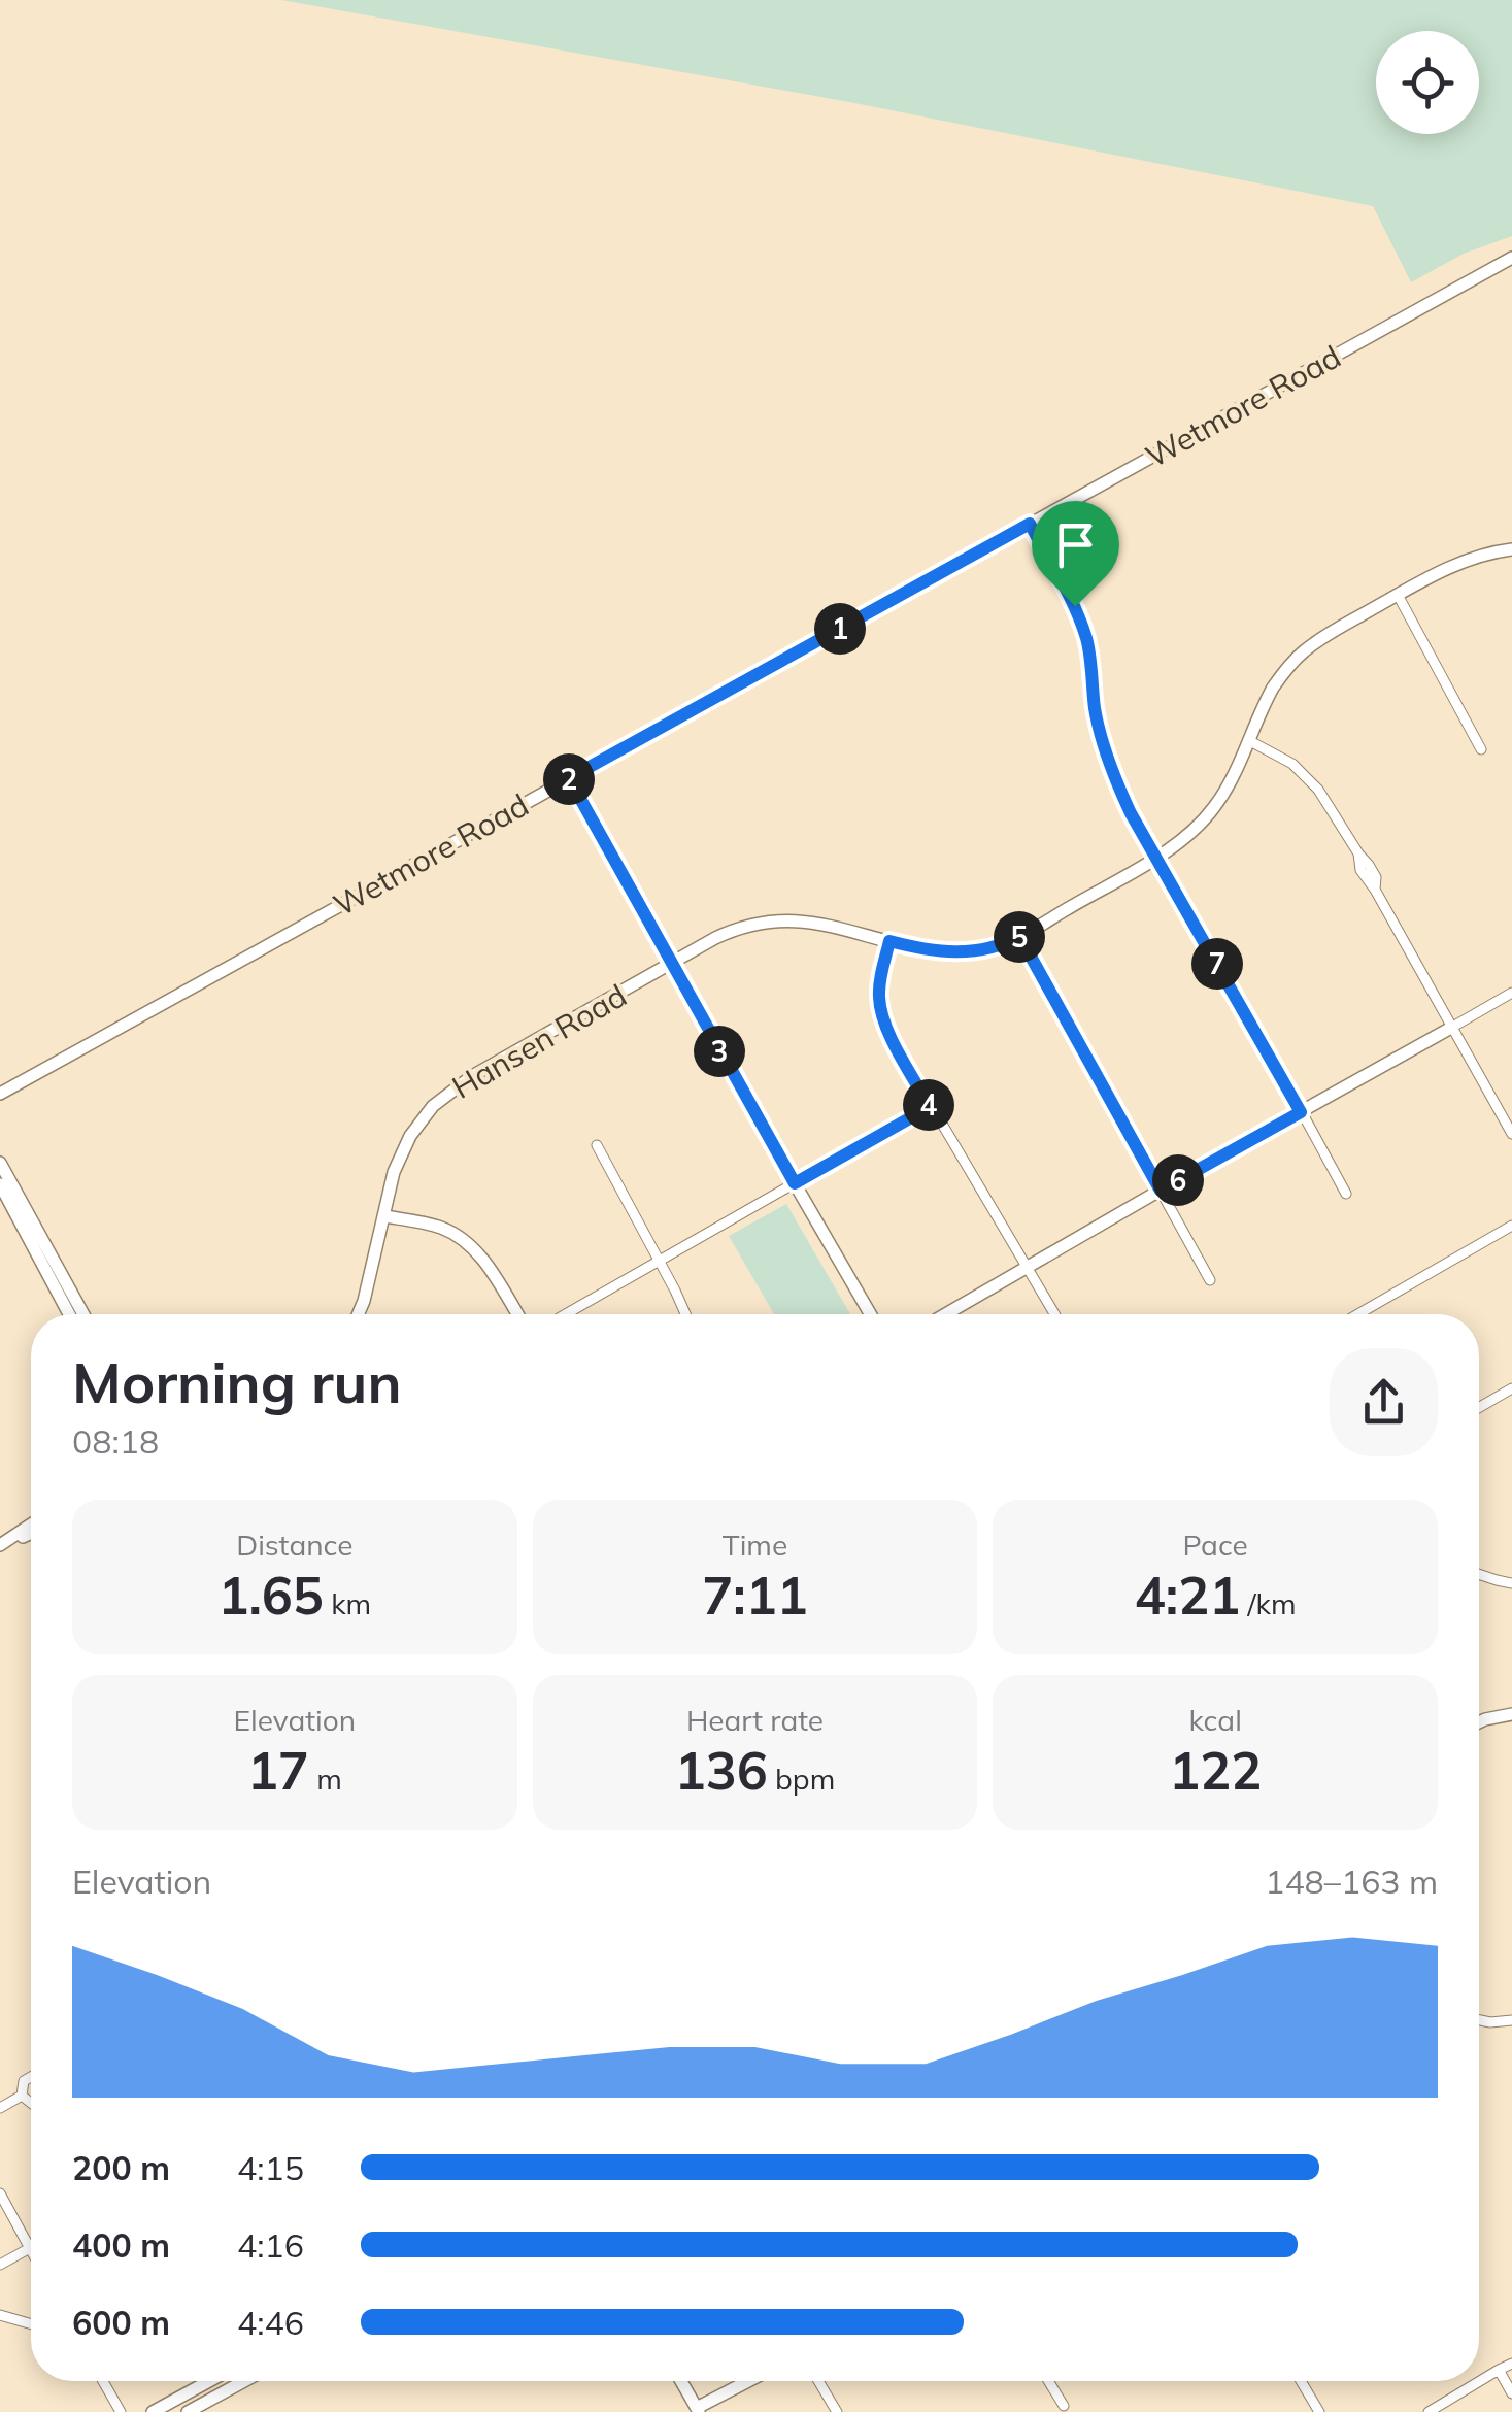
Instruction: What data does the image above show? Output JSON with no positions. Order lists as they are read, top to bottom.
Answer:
{
  "streets": {
    "street": ["Wetmore Road", "Hansen Road"]
  },
  "page": {
    "pins": [
      "1",
      "2",
      "5",
      "7",
      "3",
      "4",
      "6"
    ],
    "heading": ["Morning run", "08:18"],
    "stats": [
      ["Distance", "1.65 km"],
      ["Time", "7:11"],
      ["Pace", "4:21 /km"],
      ["Elevation", "17 m"],
      ["Heart rate", "136 bpm"],
      ["kcal", "122"]
    ],
    "chart": ["Elevation", "148–163 m"],
    "list": [
      {
        "name": "200 m",
        "note": "4:15"
      },
      {
        "name": "400 m",
        "note": "4:16"
      },
      {
        "name": "600 m",
        "note": "4:46"
      }
    ]
  }
}
